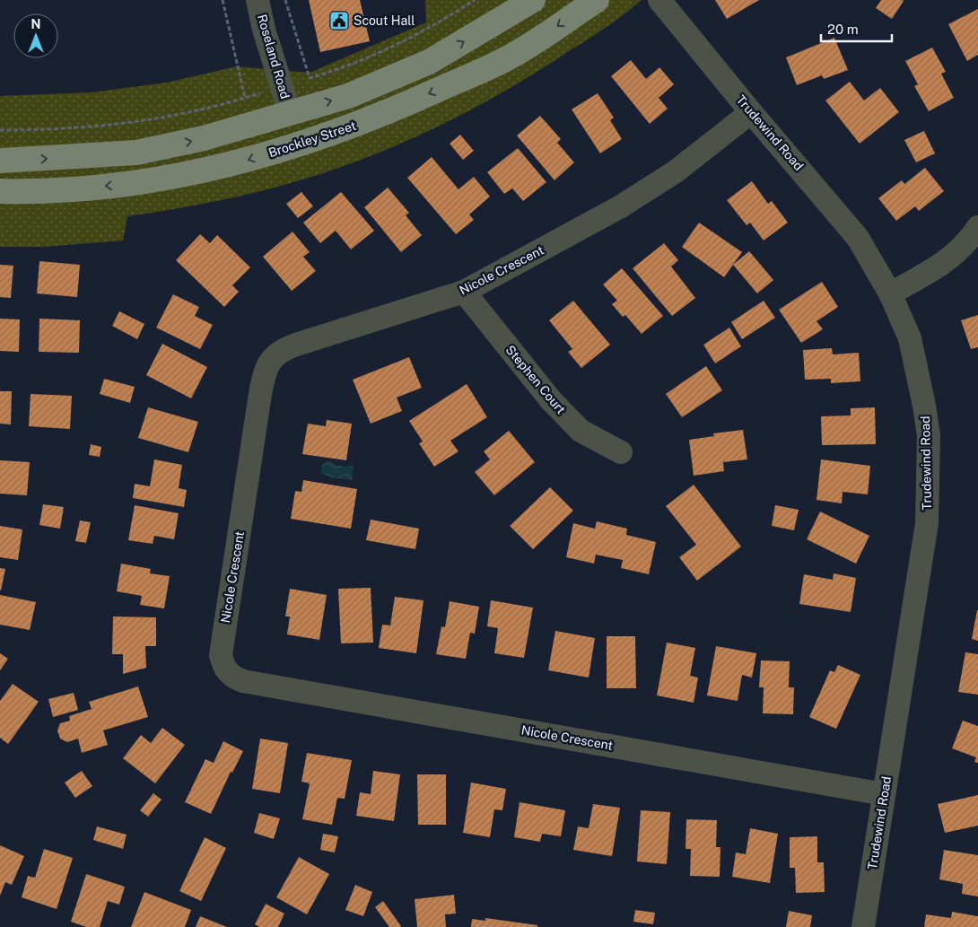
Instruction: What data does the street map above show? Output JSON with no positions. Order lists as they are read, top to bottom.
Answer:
{
  "streets": {
    "main road": ["Brockley Street"],
    "street": [
      "Roseland Road",
      "Trudewind Road",
      "Nicole Crescent",
      "Stephen Court"
    ]
  },
  "crossings": [
    ["Trudewind Road", "Nicole Crescent"],
    ["Nicole Crescent", "Stephen Court"]
  ],
  "places": {
    "public building": ["Scout Hall"]
  },
  "scale_bar": "20 m",
  "north": "top"
}
